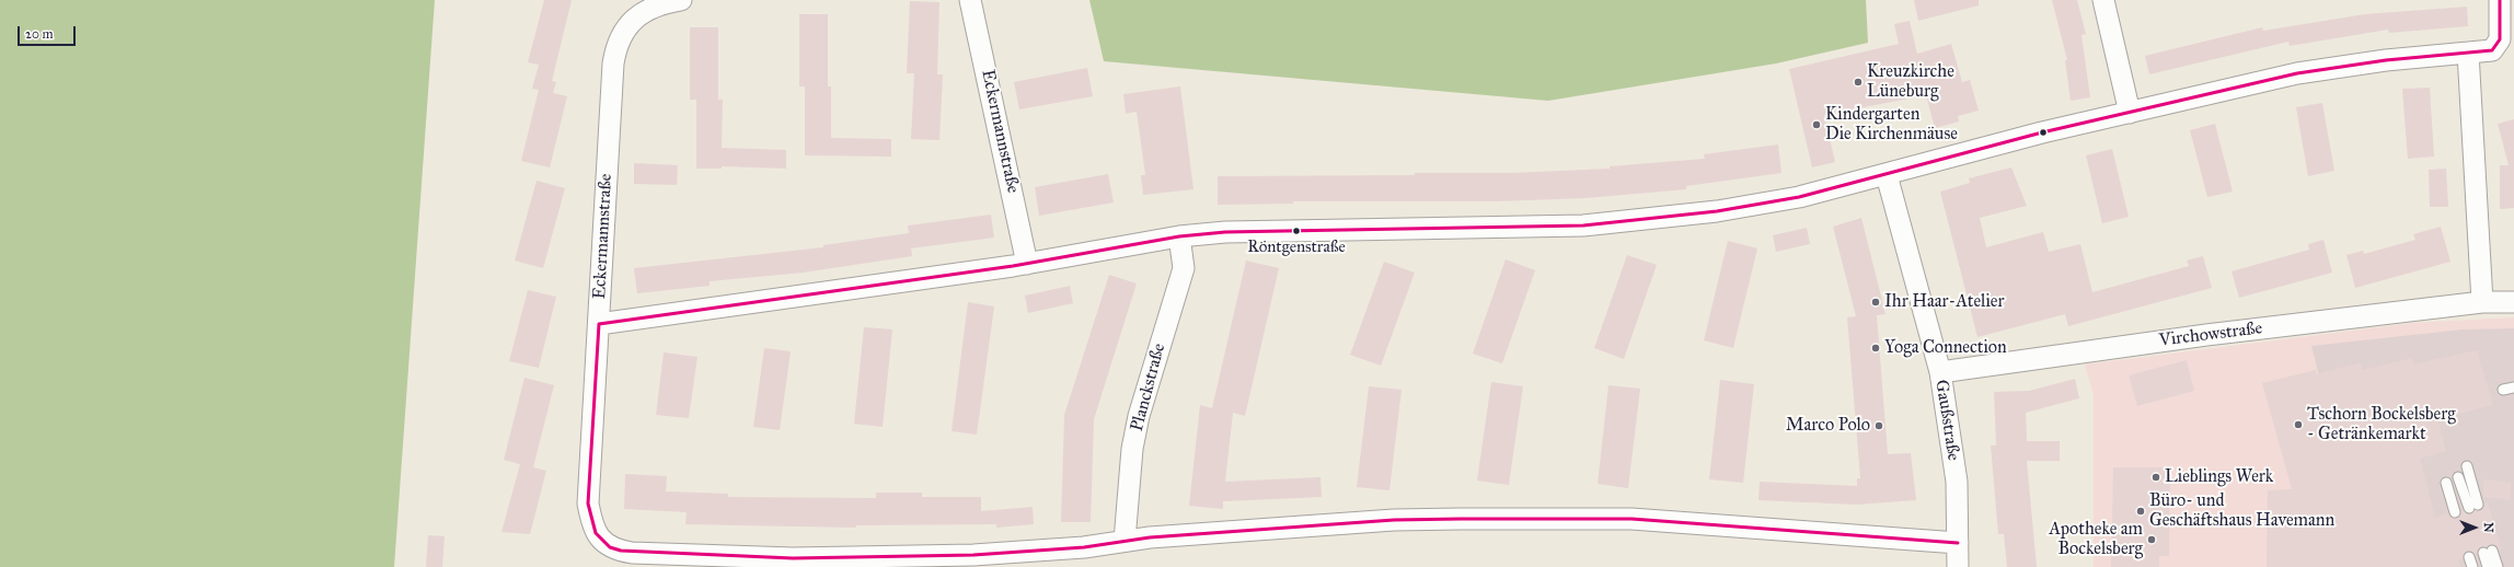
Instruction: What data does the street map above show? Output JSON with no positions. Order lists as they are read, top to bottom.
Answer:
{
  "streets": {
    "street": [
      "Eckermannstraße",
      "Virchowstraße",
      "Planckstraße",
      "Gaußstraße"
    ]
  },
  "crossings": [
    ["Eckermannstraße", "Planckstraße"],
    ["Virchowstraße", "Gaußstraße"]
  ],
  "places": [
    "Kreuzkirche Lüneburg",
    "Kindergarten Die Kirchenmäuse",
    "Röntgenstraße",
    "Ihr Haar-Atelier",
    "Yoga Connection",
    "Tschorn Bockelsberg - Getränkemarkt",
    "Marco Polo",
    "Lieblings Werk",
    "Büro- und Geschäftshaus Havemann",
    "Apotheke am Bockelsberg"
  ],
  "scale_bar": "20 m",
  "north": "right"
}
